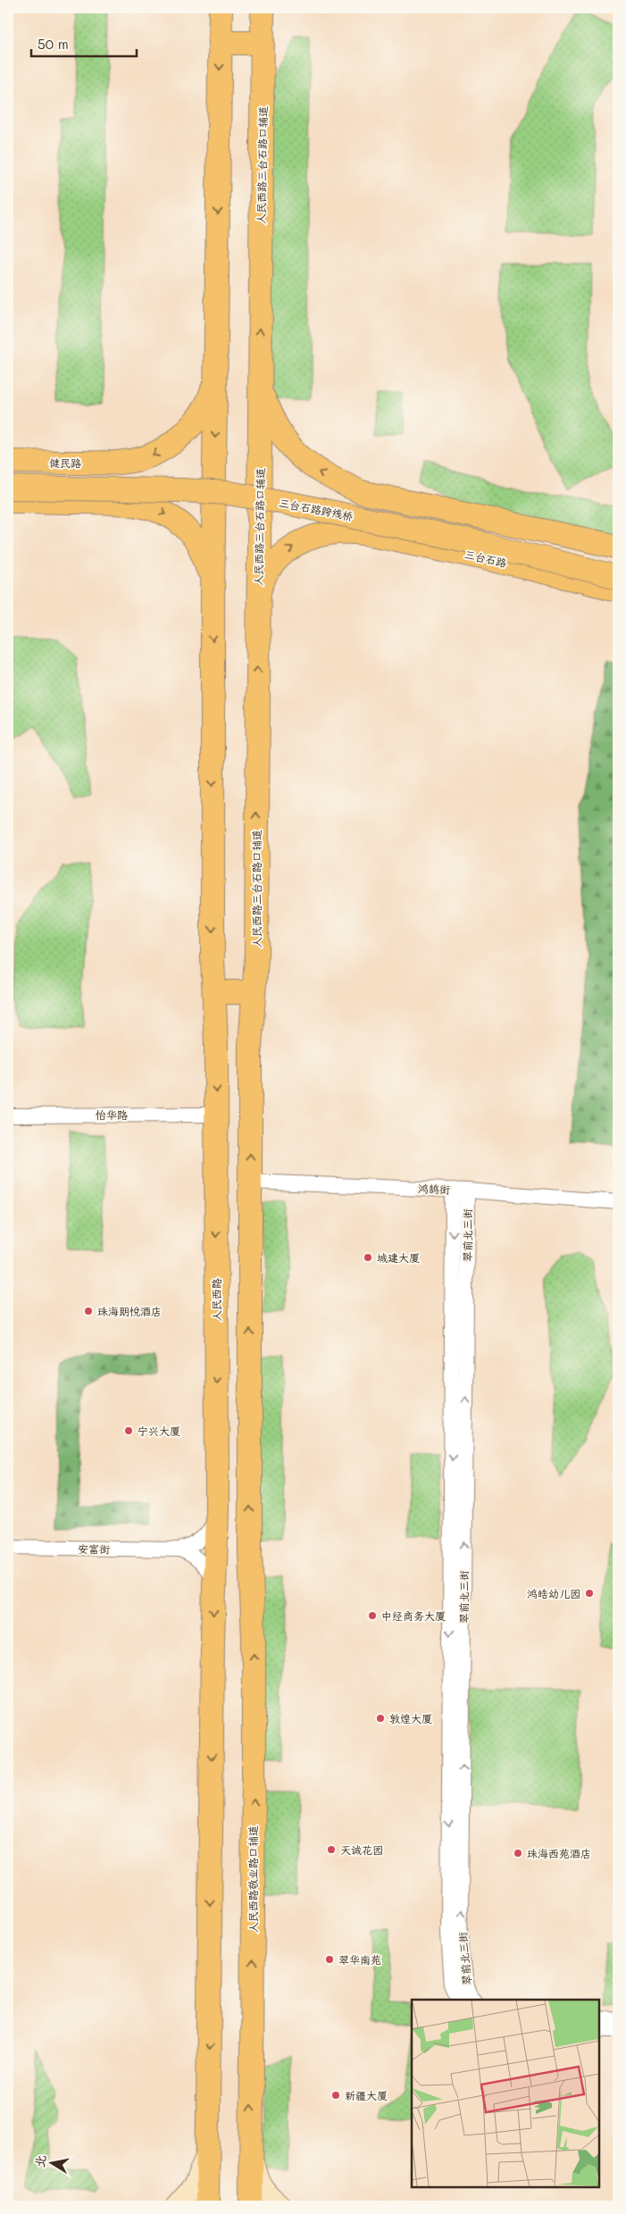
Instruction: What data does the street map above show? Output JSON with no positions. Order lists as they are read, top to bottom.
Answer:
{
  "streets": {
    "main road": [
      "人民西路三台石路口辅道",
      "健民路",
      "三台石路跨线桥",
      "三台石路",
      "人民西路",
      "人民西路敬业路口辅道"
    ],
    "street": [
      "怡华路",
      "鸿鹄街",
      "翠前北三街",
      "安富街"
    ]
  },
  "crossings": [
    ["人民西路三台石路口辅道", "三台石路"],
    ["人民西路三台石路口辅道", "鸿鹄街"],
    ["人民西路三台石路口辅道", "人民西路敬业路口辅道"],
    ["怡华路", "人民西路"],
    ["鸿鹄街", "翠前北三街"],
    ["鸿鹄街", "人民西路敬业路口辅道"],
    ["人民西路", "安富街"]
  ],
  "one_way": ["健民路", "三台石路", "人民西路"],
  "places": [
    "城建大厦",
    "珠海朗悦酒店",
    "宁兴大厦",
    "鸿皓幼儿园",
    "中经商务大厦",
    "敦煌大厦",
    "天诚花园",
    "珠海西苑酒店",
    "翠华南苑",
    "新疆大厦"
  ],
  "scale_bar": "50 m",
  "north": "left"
}
